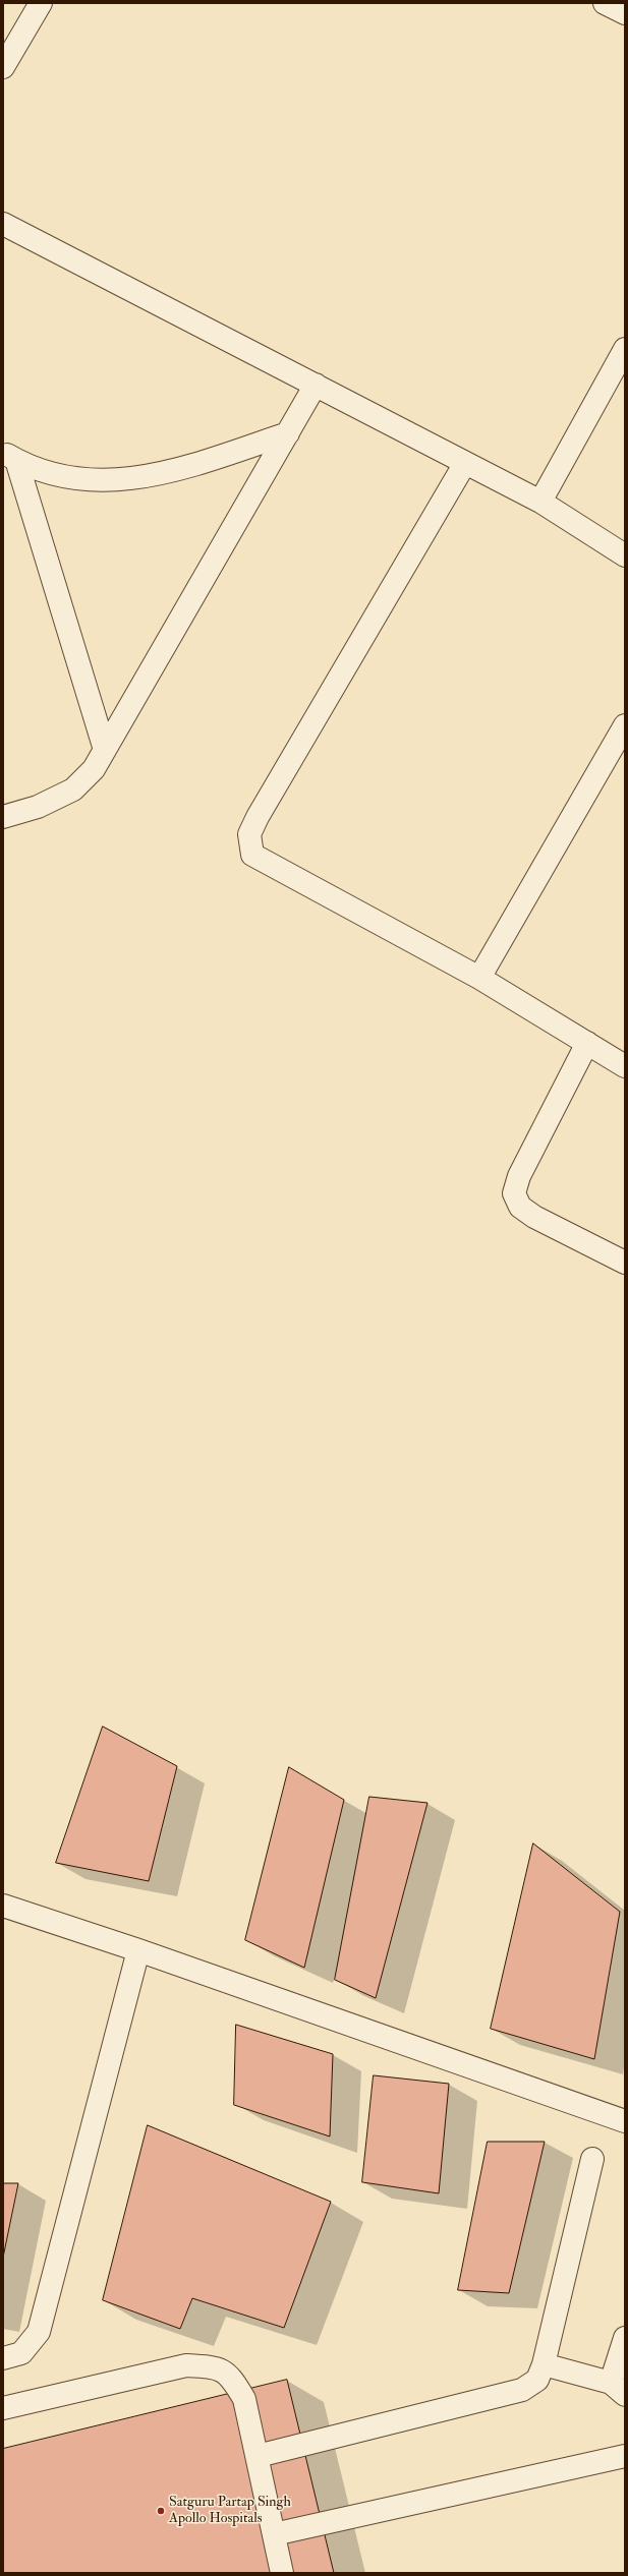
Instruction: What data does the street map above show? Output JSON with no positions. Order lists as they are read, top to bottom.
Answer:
{
  "places": ["Satguru Partap Singh Apollo Hospitals"]
}
